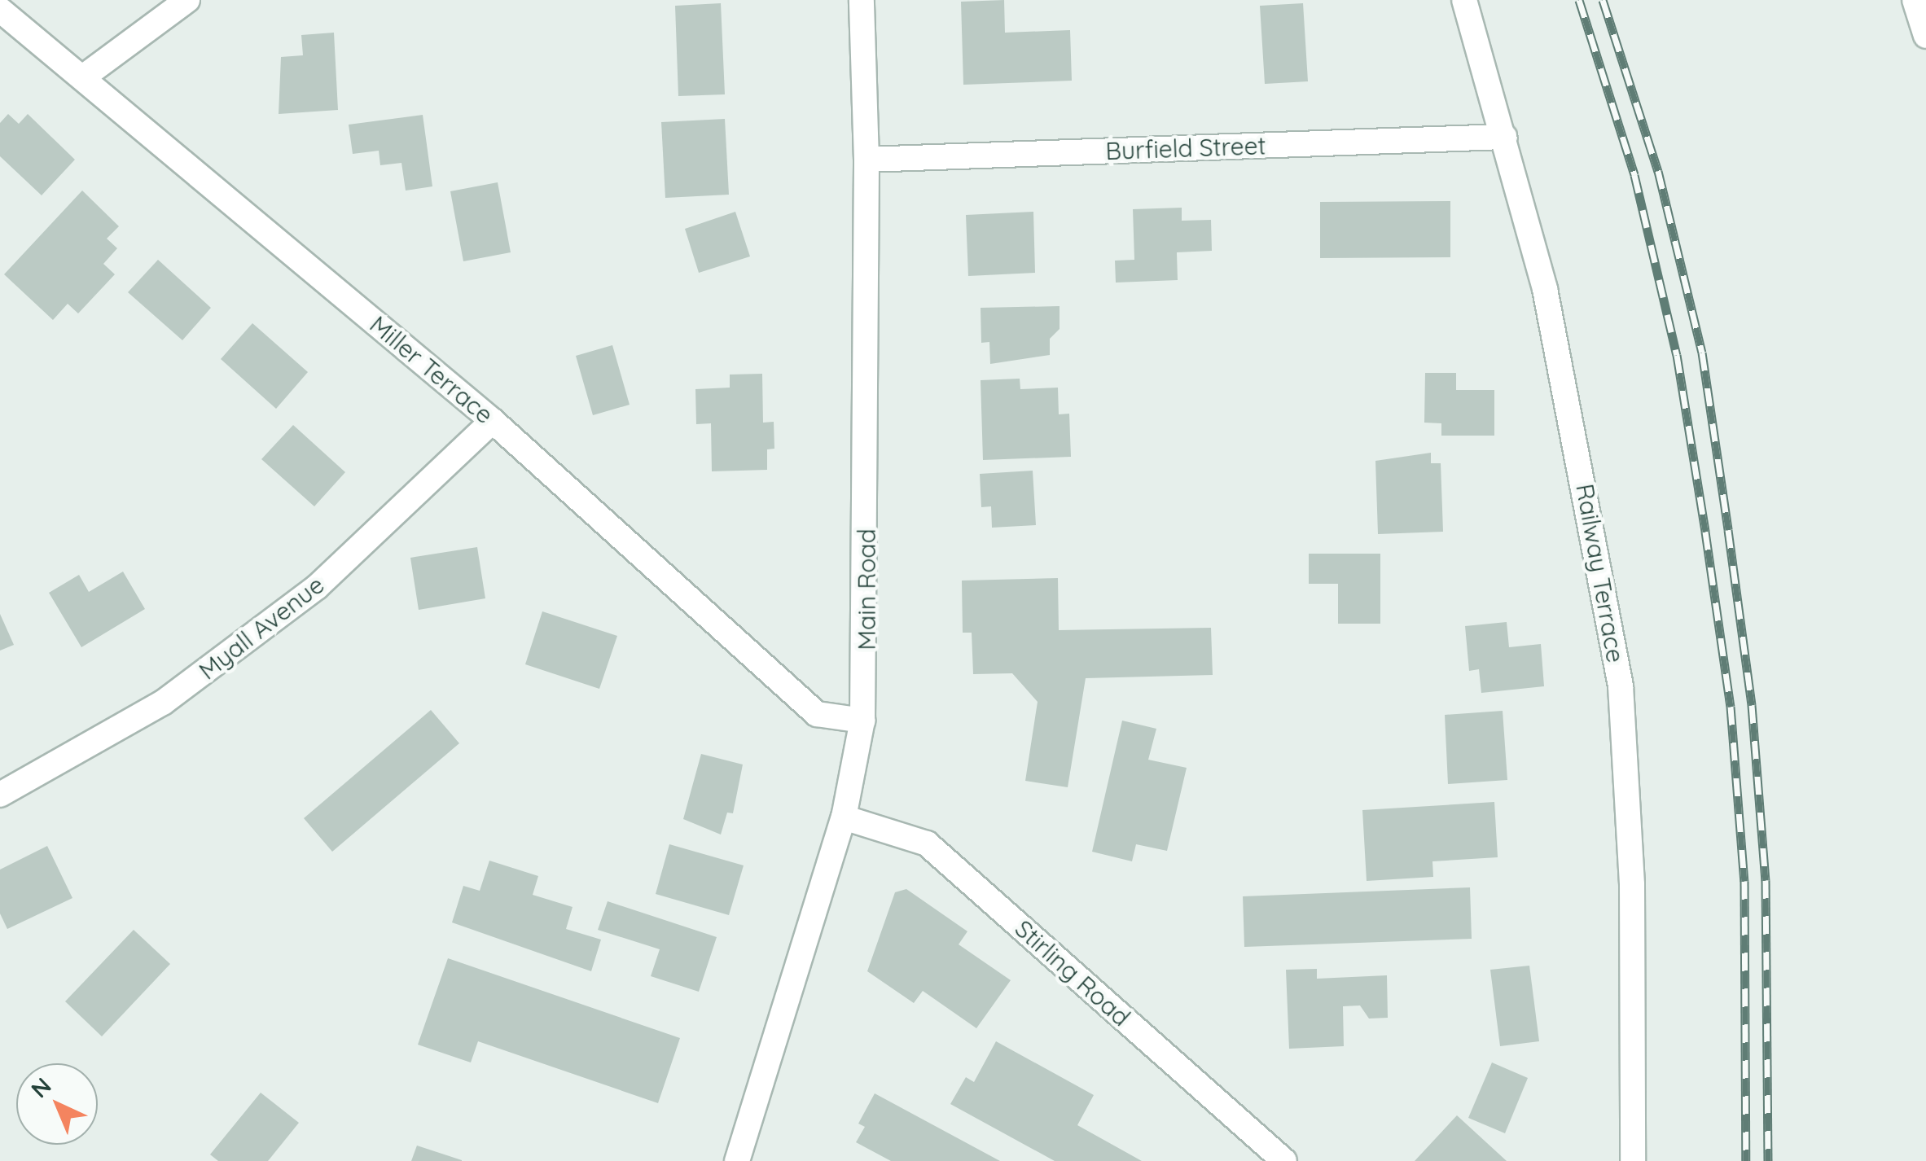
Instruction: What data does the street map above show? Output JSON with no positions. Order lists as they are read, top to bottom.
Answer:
{
  "streets": {
    "street": [
      "Burfield Street",
      "Miller Terrace",
      "Railway Terrace",
      "Main Road",
      "Myall Avenue",
      "Stirling Road"
    ]
  },
  "crossings": [
    ["Burfield Street", "Railway Terrace"],
    ["Burfield Street", "Main Road"],
    ["Miller Terrace", "Main Road"],
    ["Miller Terrace", "Myall Avenue"],
    ["Main Road", "Stirling Road"]
  ],
  "north": "top left"
}
